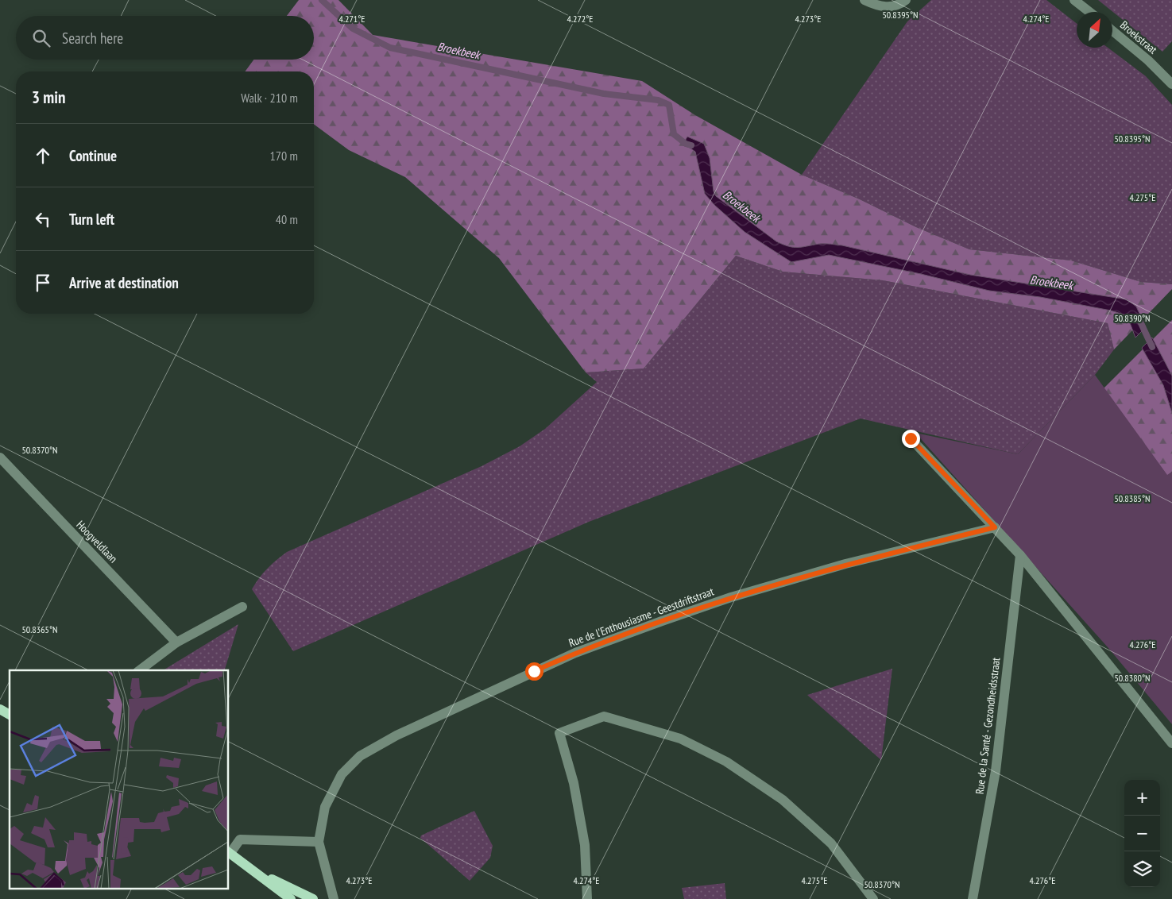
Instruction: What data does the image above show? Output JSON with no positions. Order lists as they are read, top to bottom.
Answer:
{
  "streets": {
    "street": [
      "Broekstraat",
      "Hoogveldlaan",
      "Rue de l'Enthousiasme - Geestdriftstraat",
      "Rue de la Santé - Gezondheidsstraat"
    ]
  },
  "water": ["Broekbeek"],
  "north": "top right",
  "page": {
    "search": "Search here",
    "heading": ["3 min", "Walk · 210 m"],
    "list": [
      ["Continue", "170 m"],
      ["Turn left", "40 m"],
      "Arrive at destination"
    ],
    "map_buttons": ["+", "−"]
  },
  "coordinates": [
    "50.8395°N",
    "4.271°E",
    "4.272°E",
    "4.273°E",
    "4.274°E",
    "4.275°E",
    "50.8390°N",
    "50.8370°N",
    "50.8385°N",
    "50.8365°N",
    "4.276°E",
    "50.8380°N"
  ]
}
